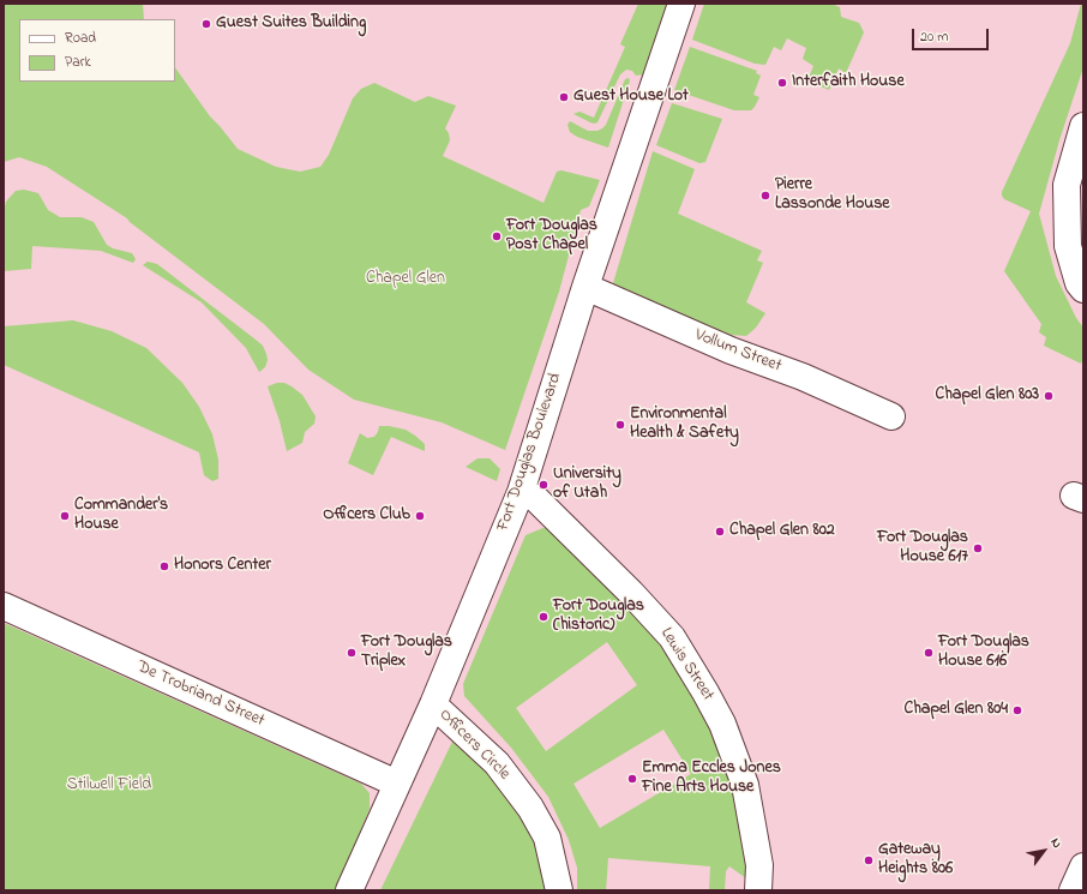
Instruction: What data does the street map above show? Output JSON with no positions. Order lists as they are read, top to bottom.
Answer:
{
  "streets": {
    "street": [
      "Vollum Street",
      "Fort Douglas Boulevard",
      "Lewis Street",
      "De Trobriand Street",
      "Officers Circle"
    ]
  },
  "crossings": [
    ["Vollum Street", "Fort Douglas Boulevard"],
    ["Fort Douglas Boulevard", "Lewis Street"],
    ["Fort Douglas Boulevard", "De Trobriand Street"],
    ["Fort Douglas Boulevard", "Officers Circle"]
  ],
  "parks": ["Chapel Glen", "Stilwell Field"],
  "places": [
    "Guest Suites Building",
    "Interfaith House",
    "Guest House Lot",
    "Pierre Lassonde House",
    "Fort Douglas Post Chapel",
    "Chapel Glen 803",
    "Environmental Health & Safety",
    "University of Utah",
    "Commander's House",
    "Officers Club",
    "Chapel Glen 802",
    "Fort Douglas House 617",
    "Honors Center",
    "Fort Douglas (historic)",
    "Fort Douglas Triplex",
    "Fort Douglas House 616",
    "Chapel Glen 804",
    "Emma Eccles Jones Fine Arts House",
    "Gateway Heights 806"
  ],
  "legend": ["Road", "Park"],
  "scale_bar": "20 m",
  "north": "top right"
}
